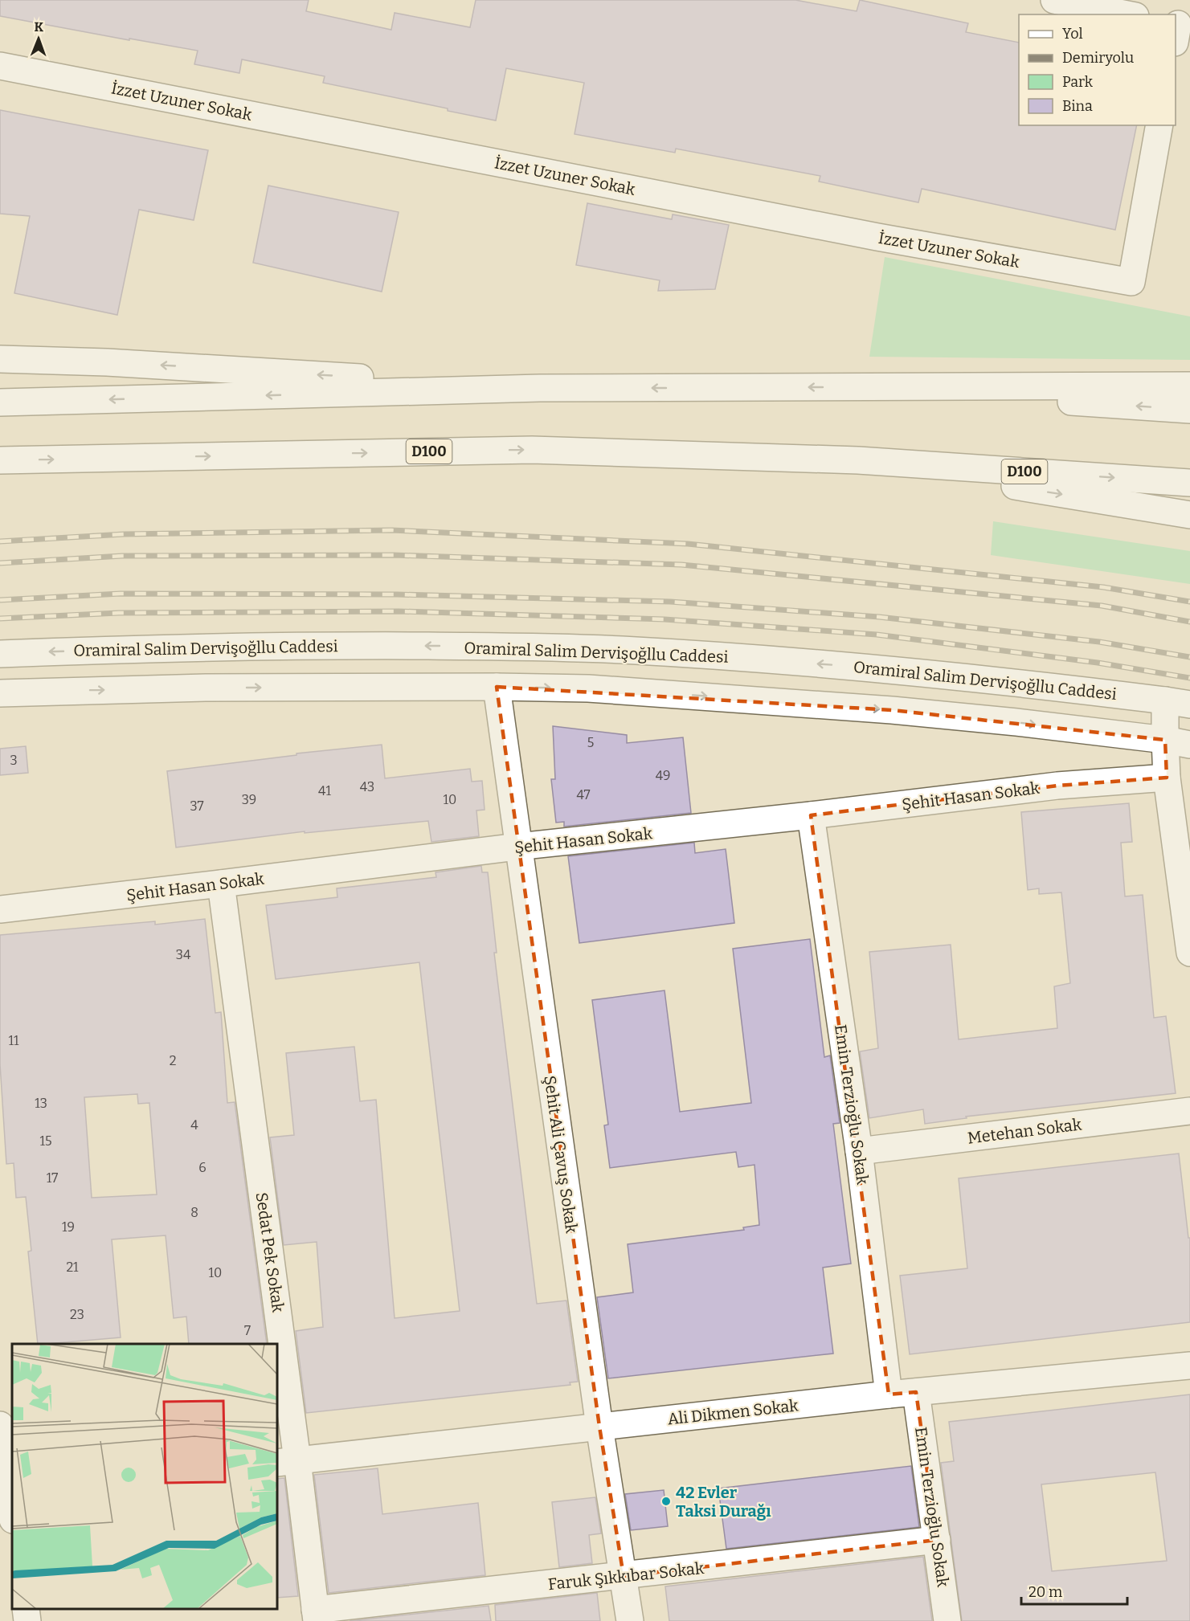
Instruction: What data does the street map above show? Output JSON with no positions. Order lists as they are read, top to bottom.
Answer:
{
  "streets": {
    "main road": [
      "İzzet Uzuner Sokak",
      "D100",
      "Oramiral Salim Dervişoğllu Caddesi",
      "Şehit Hasan Sokak",
      "Emin Terzioğlu Sokak",
      "Metehan Sokak",
      "Şehit Ali Çavuş Sokak",
      "Sedat Pek Sokak",
      "Ali Dikmen Sokak",
      "Faruk Şıkkıbar Sokak"
    ]
  },
  "crossings": [
    ["Şehit Hasan Sokak", "Emin Terzioğlu Sokak"],
    ["Şehit Hasan Sokak", "Şehit Ali Çavuş Sokak"],
    ["Şehit Hasan Sokak", "Sedat Pek Sokak"],
    ["Emin Terzioğlu Sokak", "Metehan Sokak"],
    ["Emin Terzioğlu Sokak", "Ali Dikmen Sokak"],
    ["Emin Terzioğlu Sokak", "Faruk Şıkkıbar Sokak"],
    ["Şehit Ali Çavuş Sokak", "Ali Dikmen Sokak"],
    ["Şehit Ali Çavuş Sokak", "Faruk Şıkkıbar Sokak"],
    ["Sedat Pek Sokak", "Ali Dikmen Sokak"],
    ["Sedat Pek Sokak", "Faruk Şıkkıbar Sokak"]
  ],
  "places": ["42 Evler Taksi Durağı"],
  "house_numbers": [
    "5",
    "3",
    "49",
    "43",
    "41",
    "47",
    "39",
    "10",
    "37",
    "34",
    "11",
    "2",
    "13",
    "4",
    "15",
    "6",
    "17",
    "8",
    "19",
    "21",
    "10",
    "23",
    "7"
  ],
  "legend": [
    "Yol",
    "Demiryolu",
    "Park",
    "Bina"
  ],
  "scale_bar": "20 m",
  "north": "top"
}
